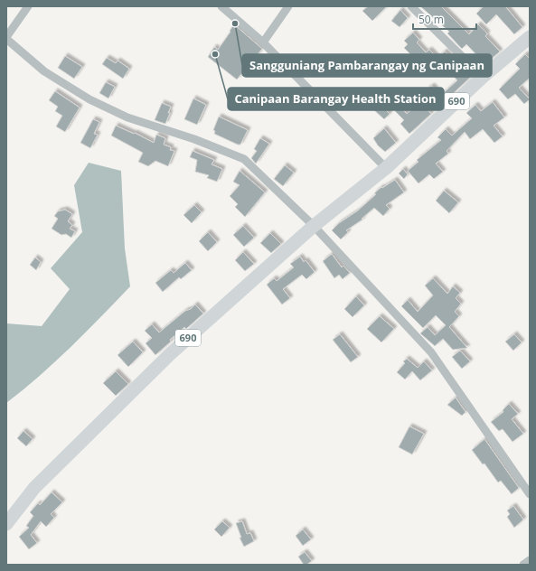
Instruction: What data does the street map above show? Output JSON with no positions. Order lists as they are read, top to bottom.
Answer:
{
  "streets": {
    "main road": ["690"]
  },
  "places": ["Sangguniang Pambarangay ng Canipaan", "Canipaan Barangay Health Station"],
  "scale_bar": "50 m"
}
